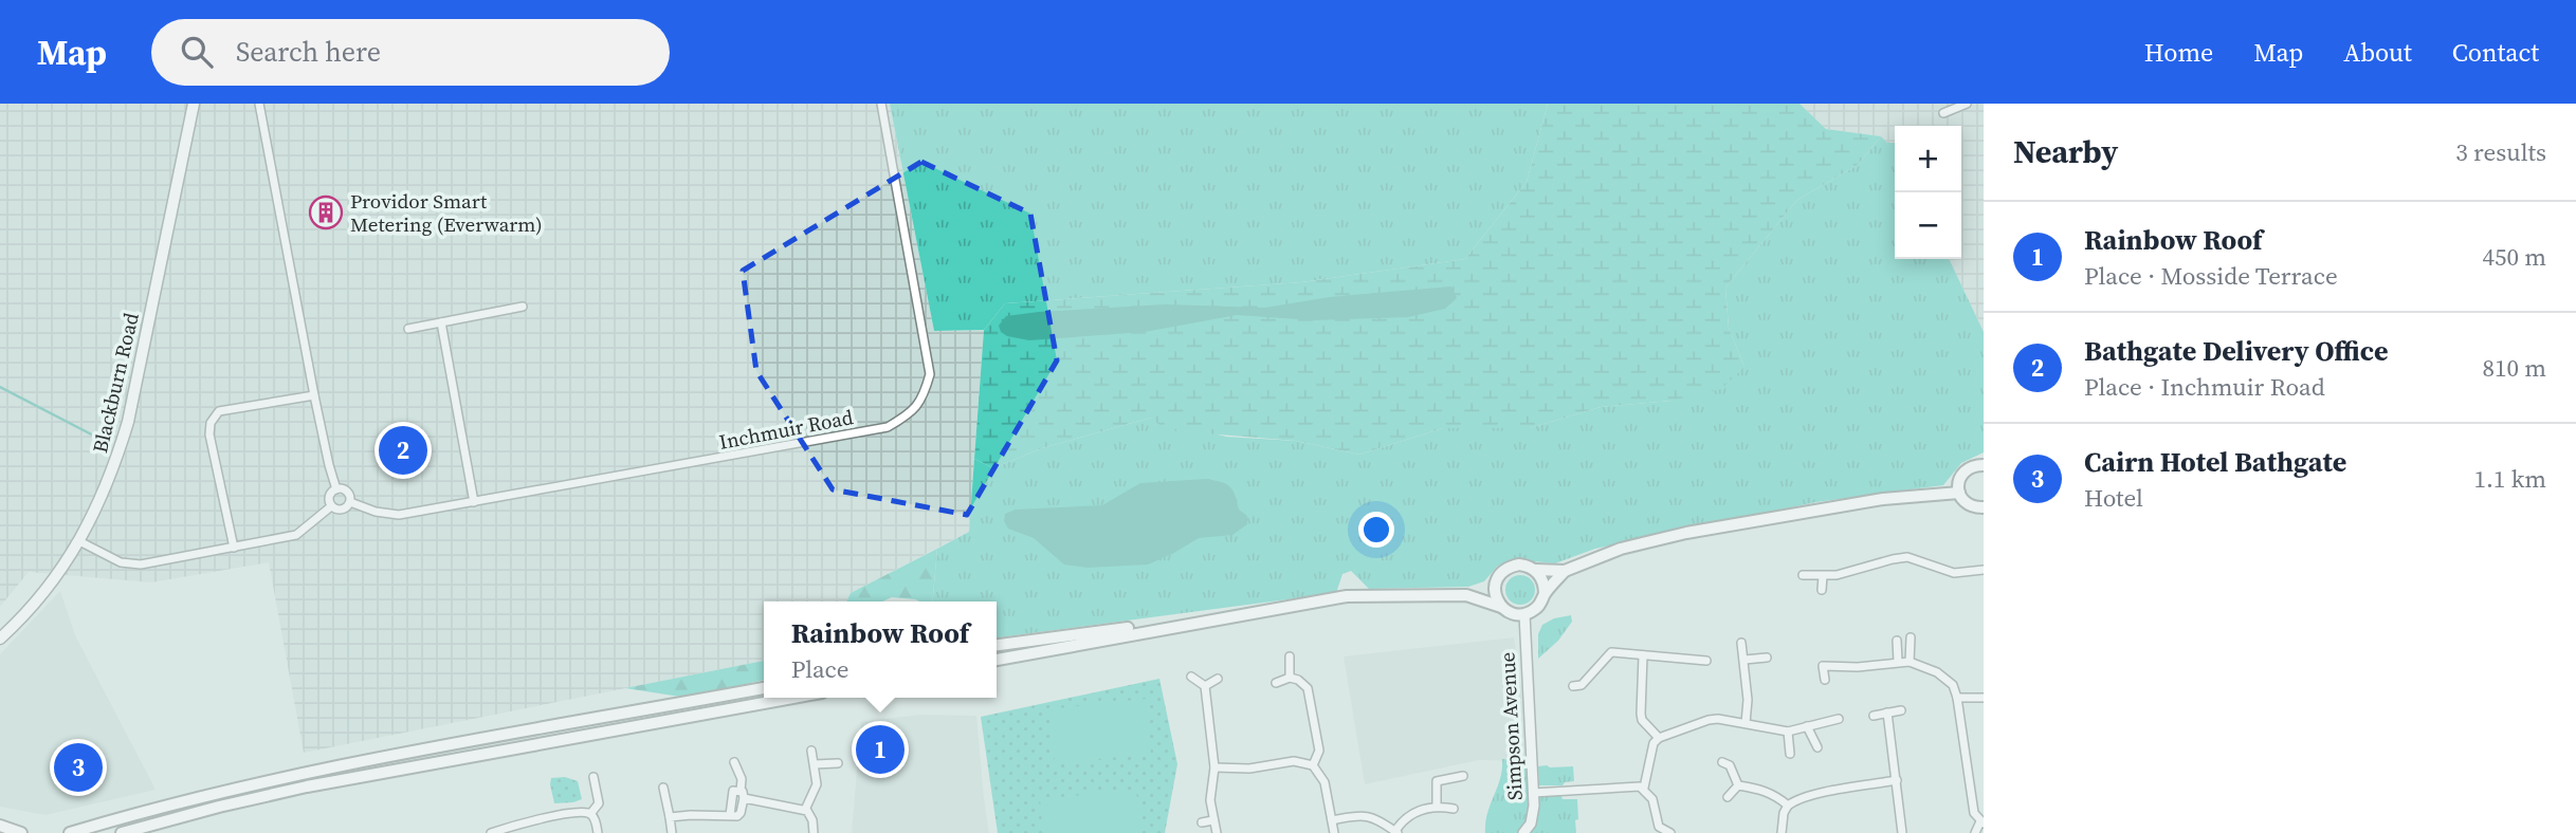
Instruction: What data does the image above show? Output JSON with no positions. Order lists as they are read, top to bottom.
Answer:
{
  "streets": {
    "main road": ["Blackburn Road"],
    "street": ["Inchmuir Road", "Simpson Avenue"]
  },
  "crossings": [
    ["Blackburn Road", "Inchmuir Road"]
  ],
  "places": {
    "building": ["Providor Smart Metering (Everwarm)"]
  },
  "page": {
    "header": "Map",
    "search": "Search here",
    "nav": [
      "Home",
      "Map",
      "About",
      "Contact"
    ],
    "heading": ["Nearby", "3 results"],
    "map_buttons": ["+", "−"],
    "list": [
      {
        "mark": "1",
        "name": "Rainbow Roof",
        "note": "Place · Mosside Terrace",
        "value": "450 m"
      },
      {
        "mark": "2",
        "name": "Bathgate Delivery Office",
        "note": "Place · Inchmuir Road",
        "value": "810 m"
      },
      {
        "mark": "3",
        "name": "Cairn Hotel Bathgate",
        "note": "Hotel",
        "value": "1.1 km"
      }
    ],
    "pins": ["2", "1", "3"],
    "popup": ["Rainbow Roof", "Place"]
  }
}
